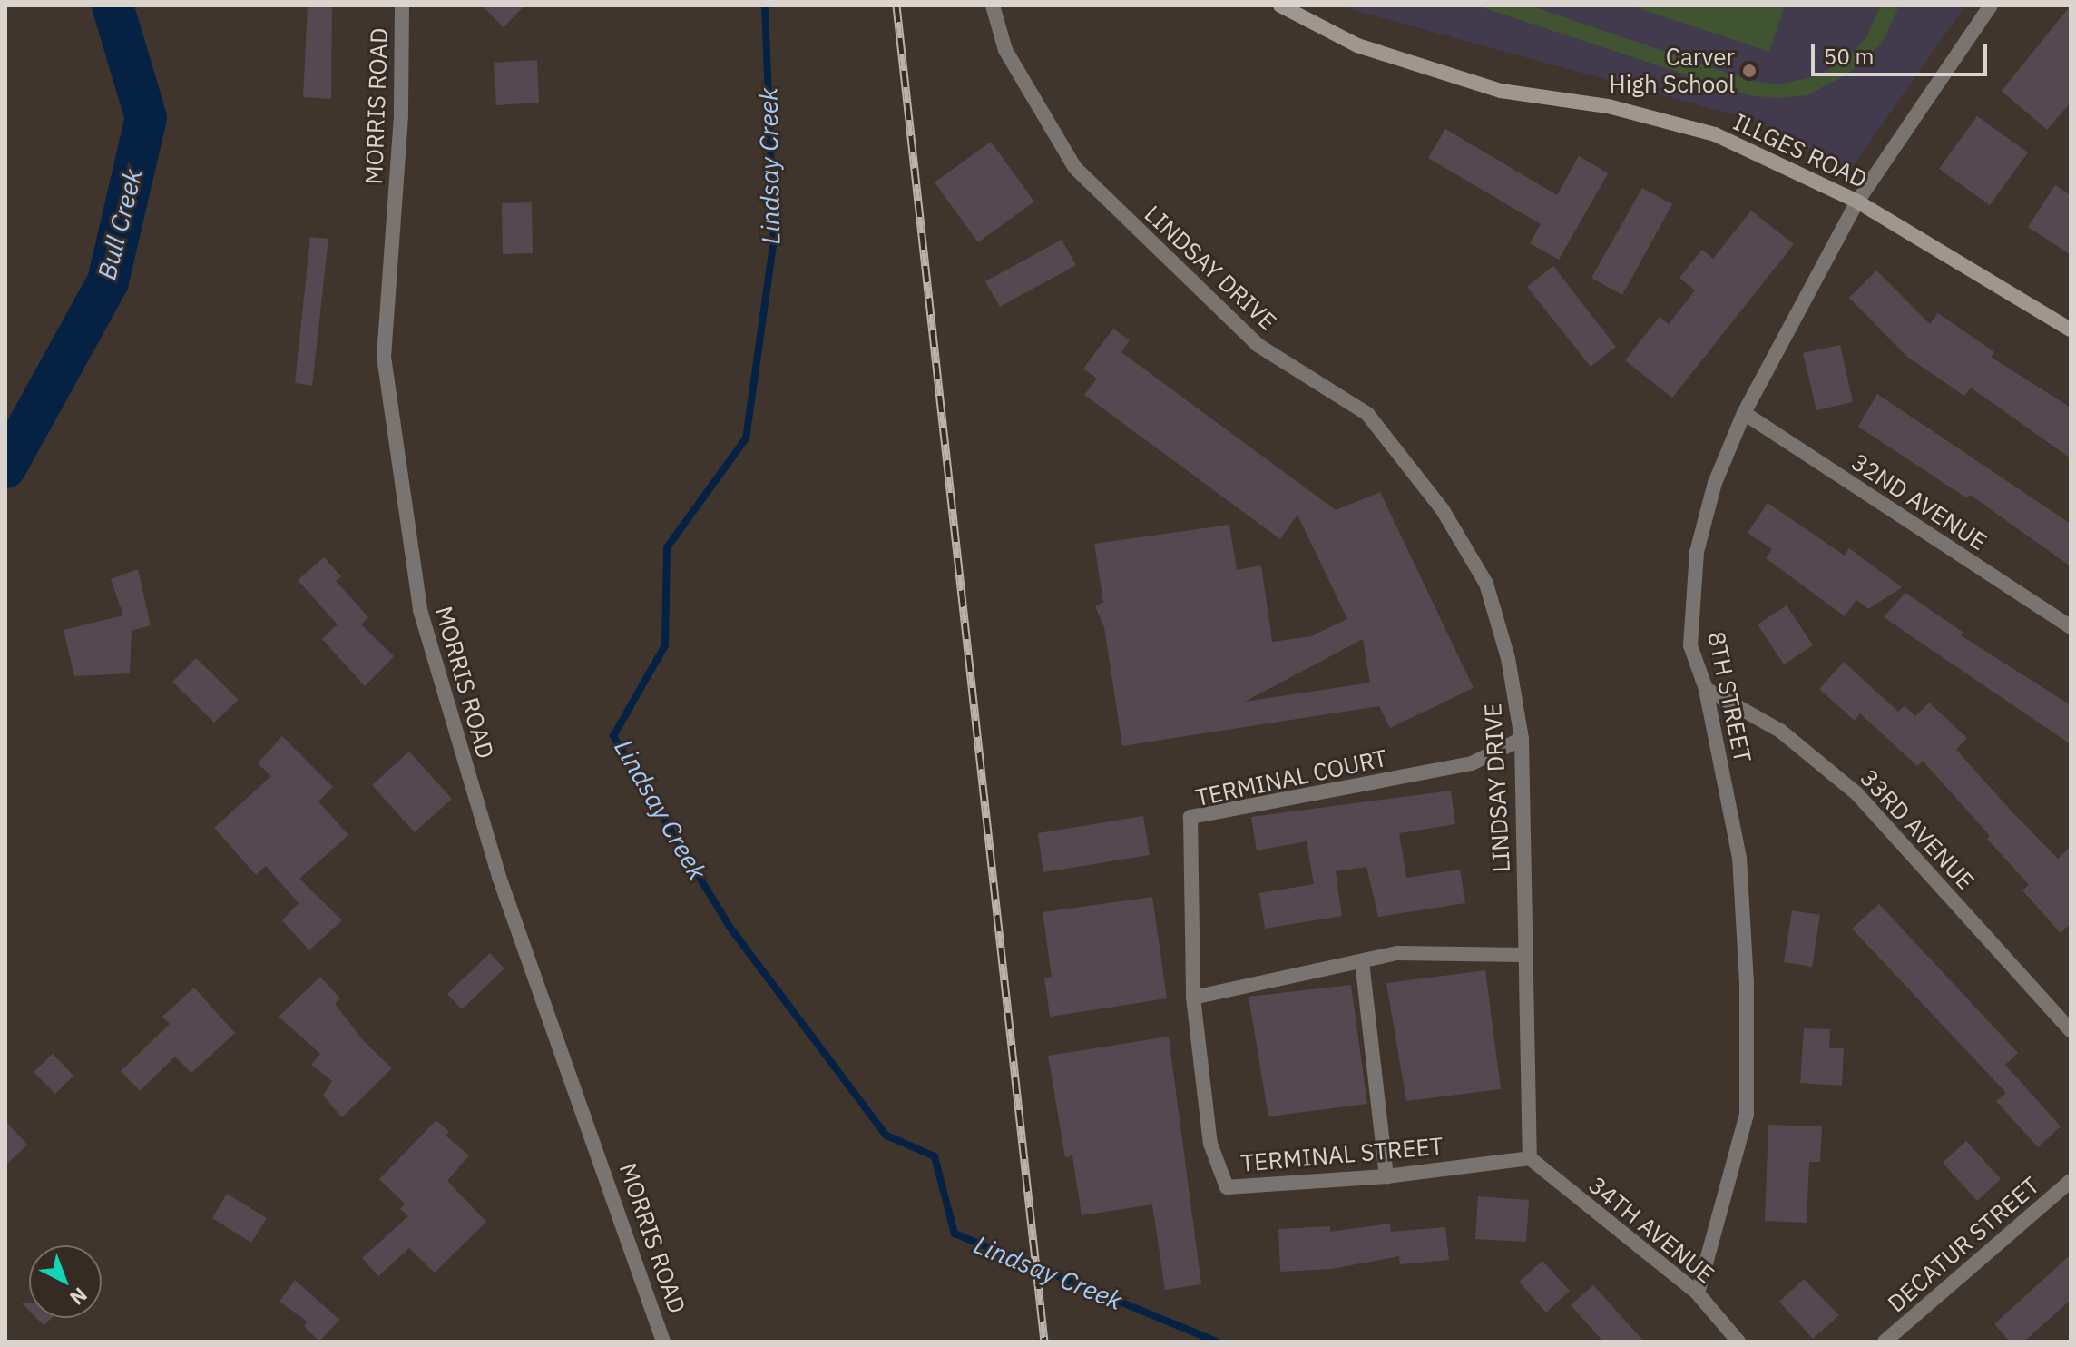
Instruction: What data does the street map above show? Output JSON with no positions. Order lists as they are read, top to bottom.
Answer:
{
  "streets": {
    "street": [
      "MORRIS ROAD",
      "ILLGES ROAD",
      "LINDSAY DRIVE",
      "32ND AVENUE",
      "8TH STREET",
      "TERMINAL COURT",
      "33RD AVENUE",
      "TERMINAL STREET",
      "34TH AVENUE",
      "DECATUR STREET"
    ]
  },
  "crossings": [
    ["ILLGES ROAD", "8TH STREET"],
    ["LINDSAY DRIVE", "TERMINAL COURT"],
    ["LINDSAY DRIVE", "TERMINAL STREET"],
    ["LINDSAY DRIVE", "34TH AVENUE"],
    ["32ND AVENUE", "8TH STREET"],
    ["8TH STREET", "33RD AVENUE"],
    ["8TH STREET", "34TH AVENUE"],
    ["TERMINAL COURT", "TERMINAL STREET"],
    ["TERMINAL STREET", "34TH AVENUE"]
  ],
  "water": ["Lindsay Creek", "Bull Creek"],
  "places": ["Carver High School"],
  "scale_bar": "50 m",
  "north": "bottom right"
}
